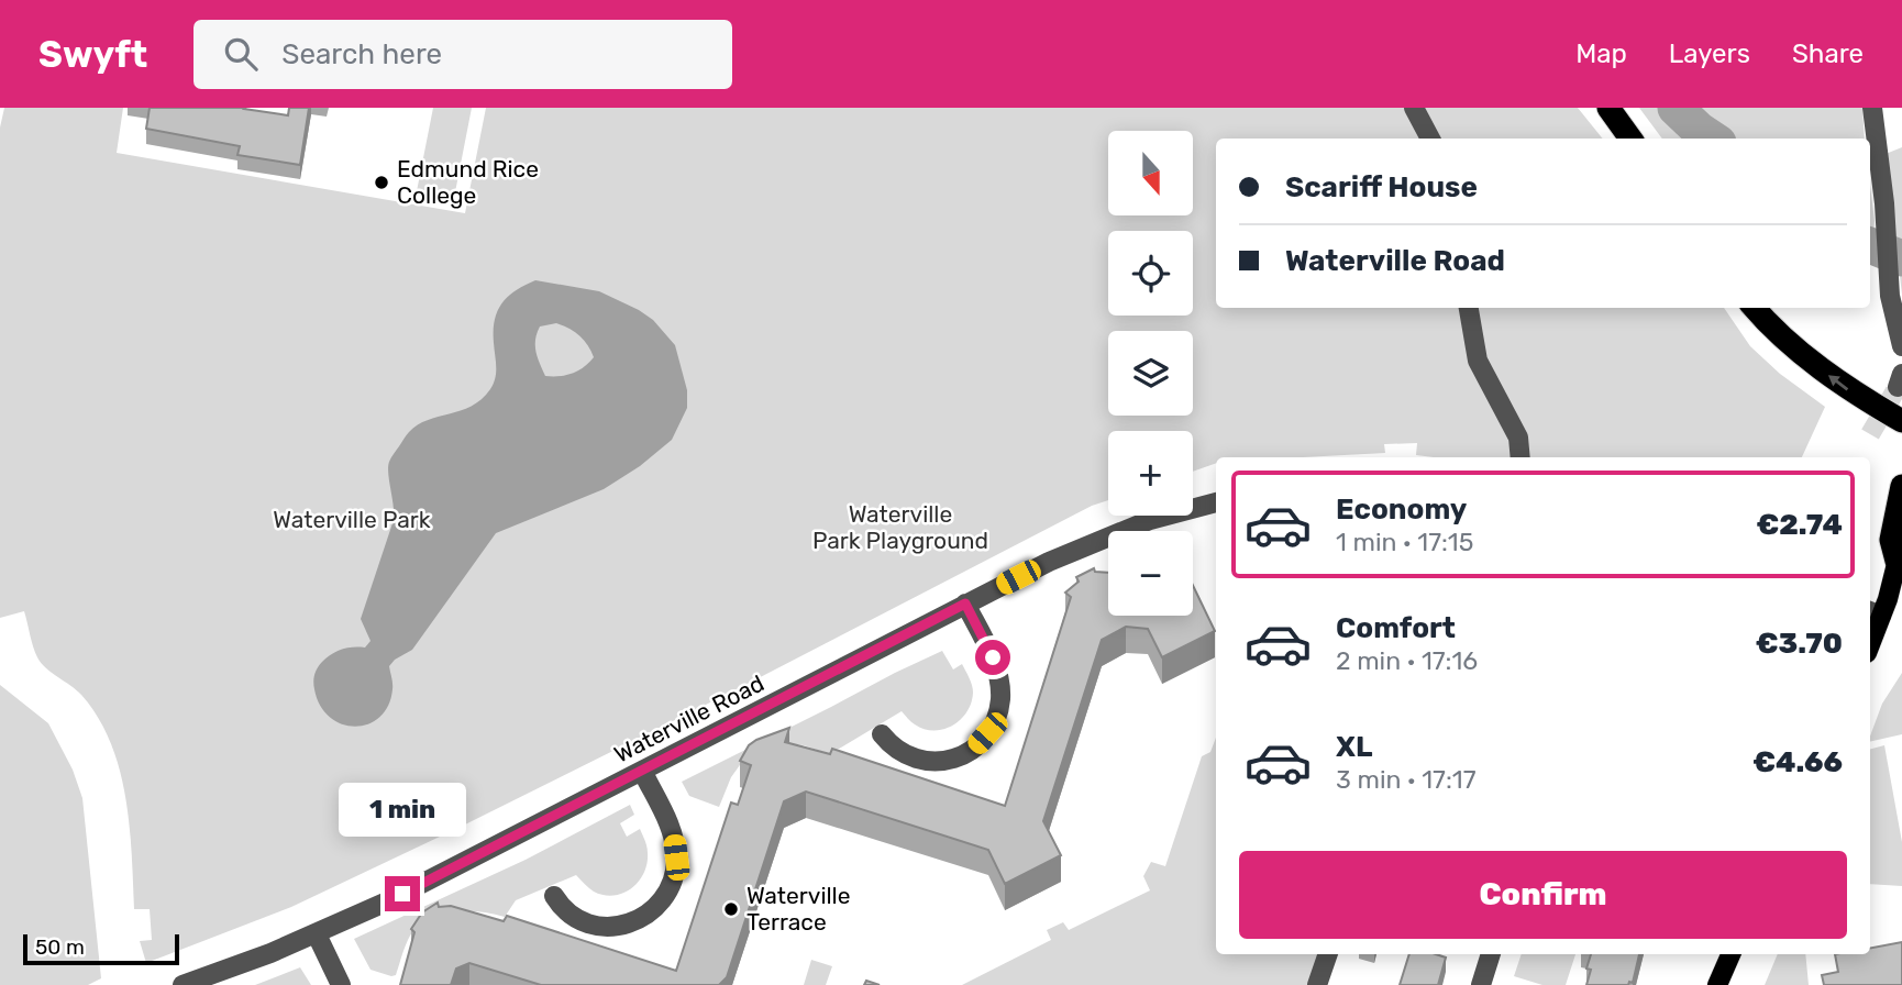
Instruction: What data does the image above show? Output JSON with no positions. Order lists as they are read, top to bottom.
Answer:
{
  "streets": {
    "street": ["Waterville Road"]
  },
  "parks": ["Waterville Park Playground", "Waterville Park"],
  "places": ["Edmund Rice College", "Waterville Terrace"],
  "scale_bar": "50 m",
  "north": "bottom",
  "page": {
    "header": "Swyft",
    "search": "Search here",
    "nav": ["Map", "Layers", "Share"],
    "map_buttons": ["+", "−"],
    "banner": ["Scariff House", "Waterville Road"],
    "list": [
      {
        "name": "Economy",
        "note": "1 min · 17:15",
        "value": "€2.74"
      },
      {
        "name": "Comfort",
        "note": "2 min · 17:16",
        "value": "€3.70"
      },
      {
        "name": "XL",
        "note": "3 min · 17:17",
        "value": "€4.66"
      }
    ],
    "bubble": "1 min",
    "buttons": "Confirm",
    "scale": "50 m"
  }
}
